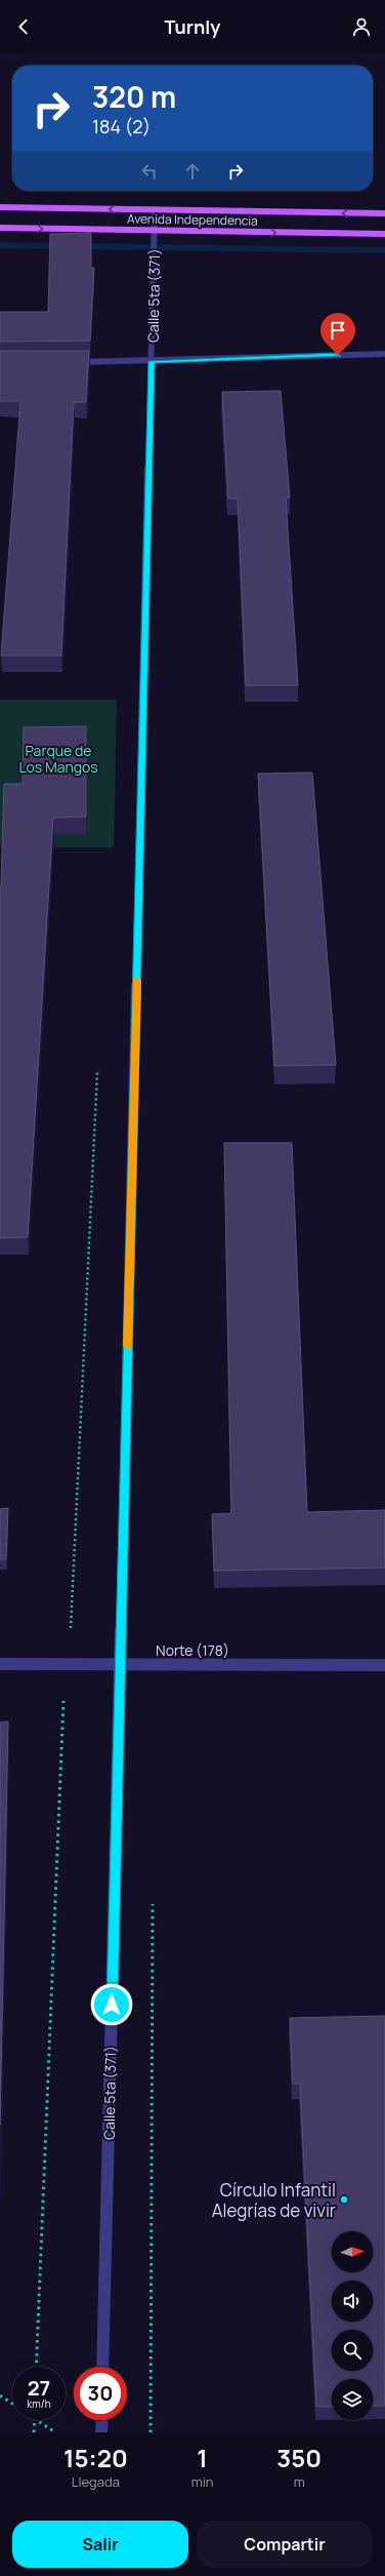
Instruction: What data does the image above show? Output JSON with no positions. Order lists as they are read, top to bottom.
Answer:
{
  "streets": {
    "main road": ["Avenida Independencia"],
    "street": ["Calle 5ta (371)", "Norte (178)"]
  },
  "crossings": [
    ["Avenida Independencia", "Calle 5ta (371)"],
    ["Calle 5ta (371)", "Norte (178)"]
  ],
  "parks": ["Parque de Los Mangos"],
  "places": ["Círculo Infantil Alegrías de vivir"],
  "north": "right",
  "page": {
    "header": "Turnly",
    "turn": ["320 m", "184 (2)"],
    "speed": "27 km/h",
    "limit": "30",
    "eta": [
      "15:20",
      "Llegada",
      "1",
      "min",
      "350",
      "m"
    ],
    "buttons": ["Salir", "Compartir"]
  }
}
